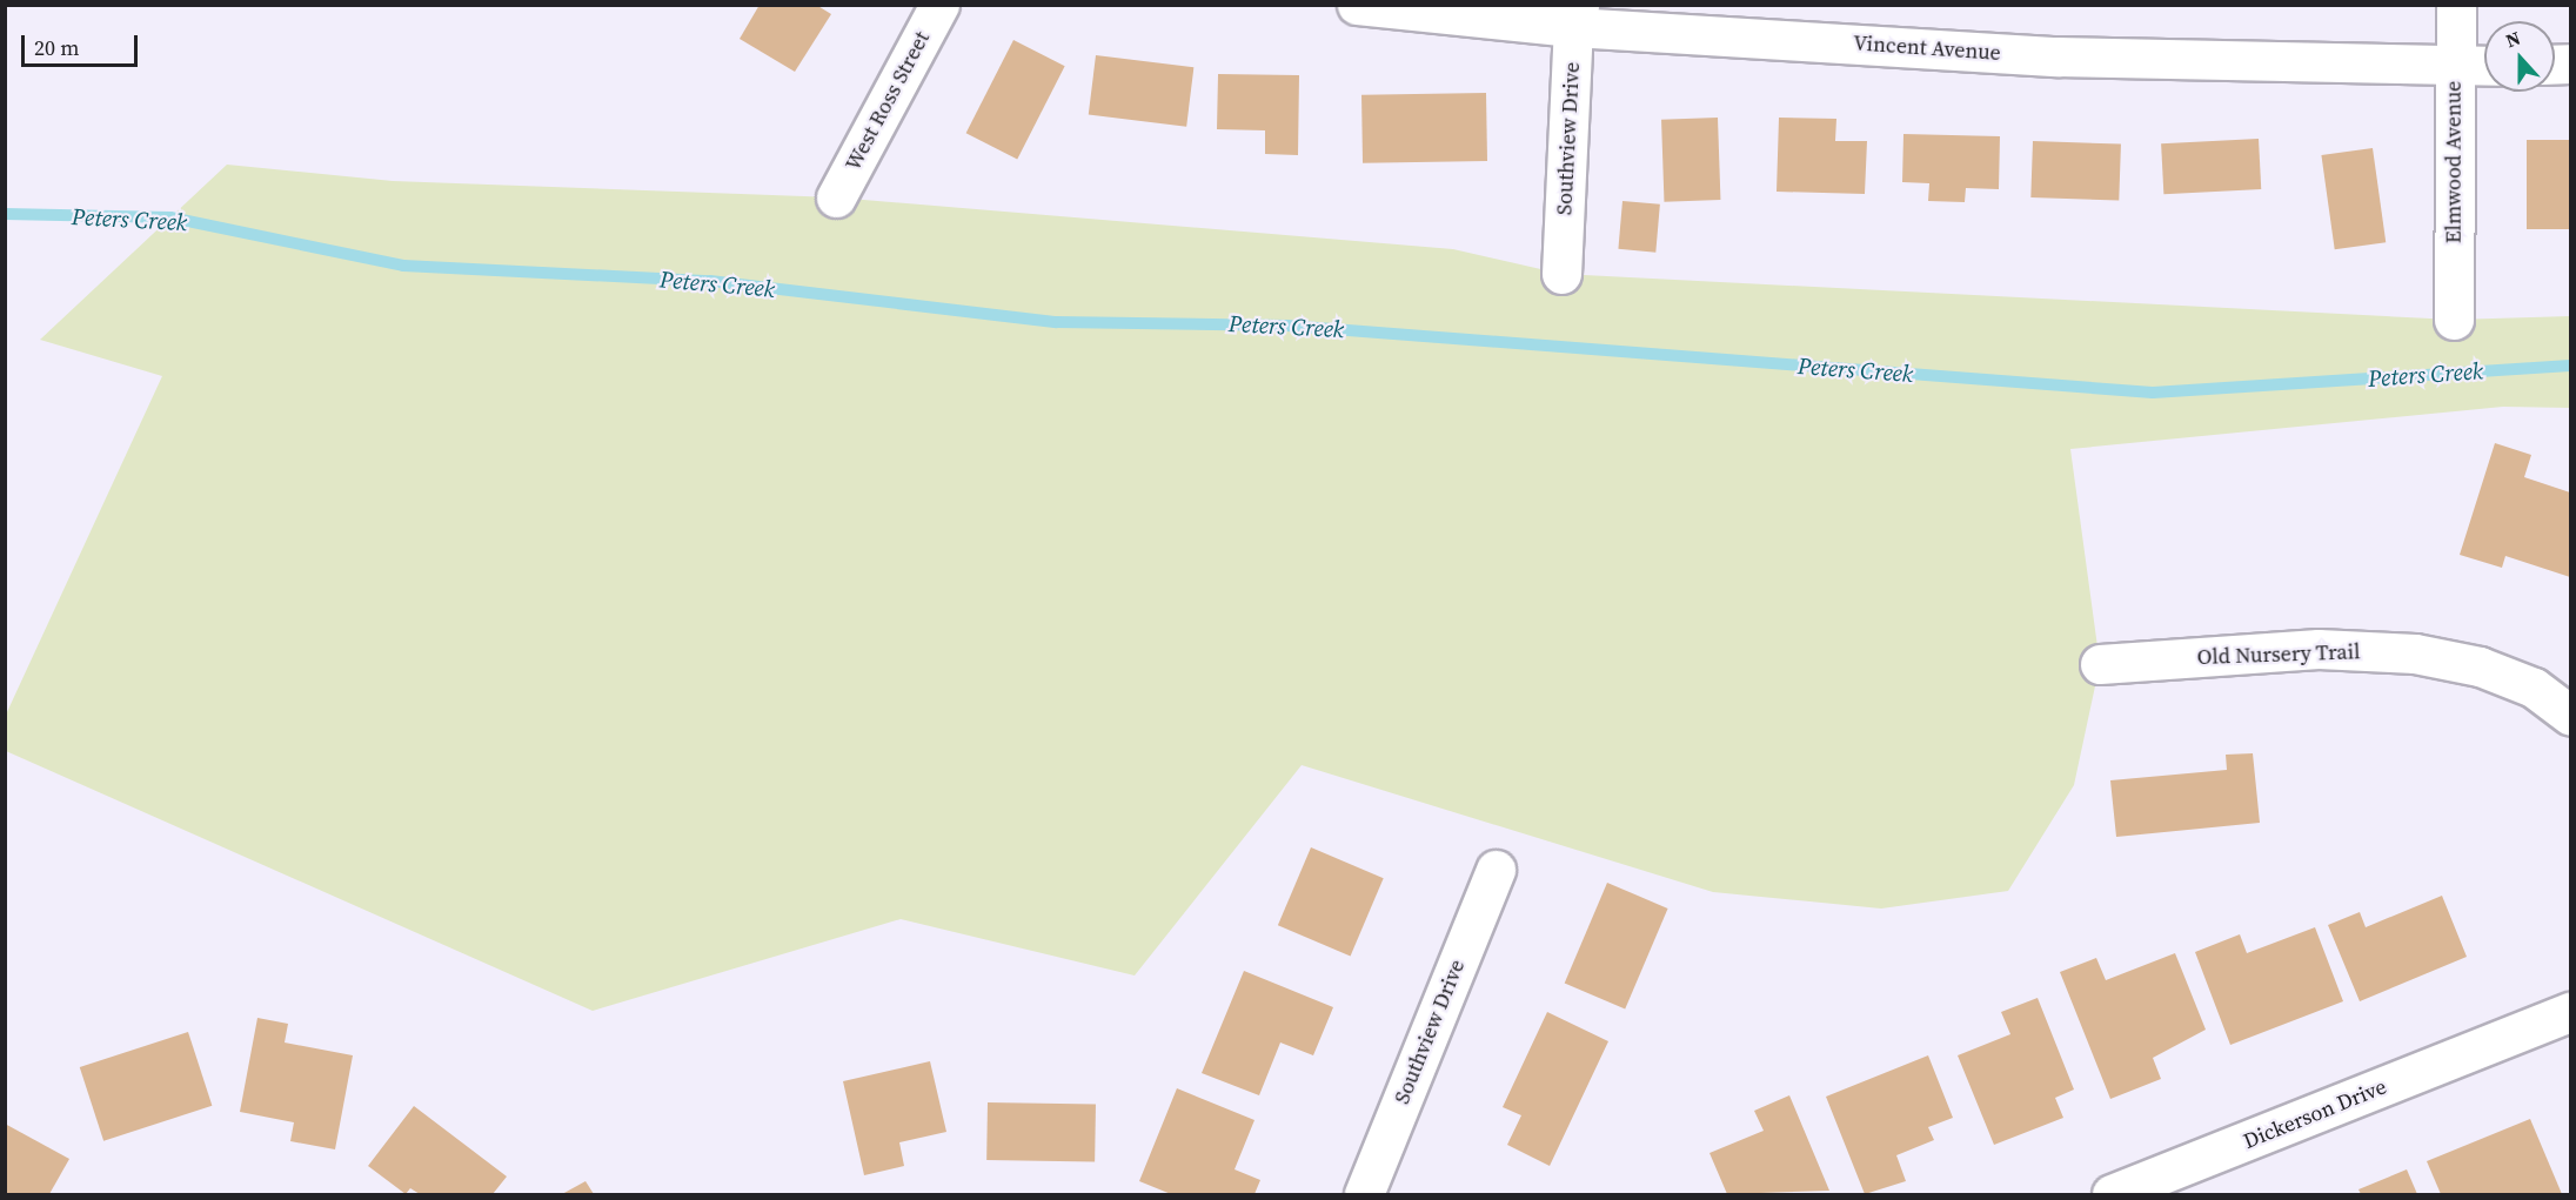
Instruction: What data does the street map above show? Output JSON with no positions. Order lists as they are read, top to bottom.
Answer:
{
  "streets": {
    "street": [
      "Vincent Avenue",
      "West Ross Street",
      "Southview Drive",
      "Elmwood Avenue",
      "Old Nursery Trail",
      "Dickerson Drive"
    ]
  },
  "crossings": [
    ["Vincent Avenue", "Southview Drive"],
    ["Vincent Avenue", "Elmwood Avenue"]
  ],
  "water": ["Peters Creek"],
  "scale_bar": "20 m",
  "north": "top"
}
